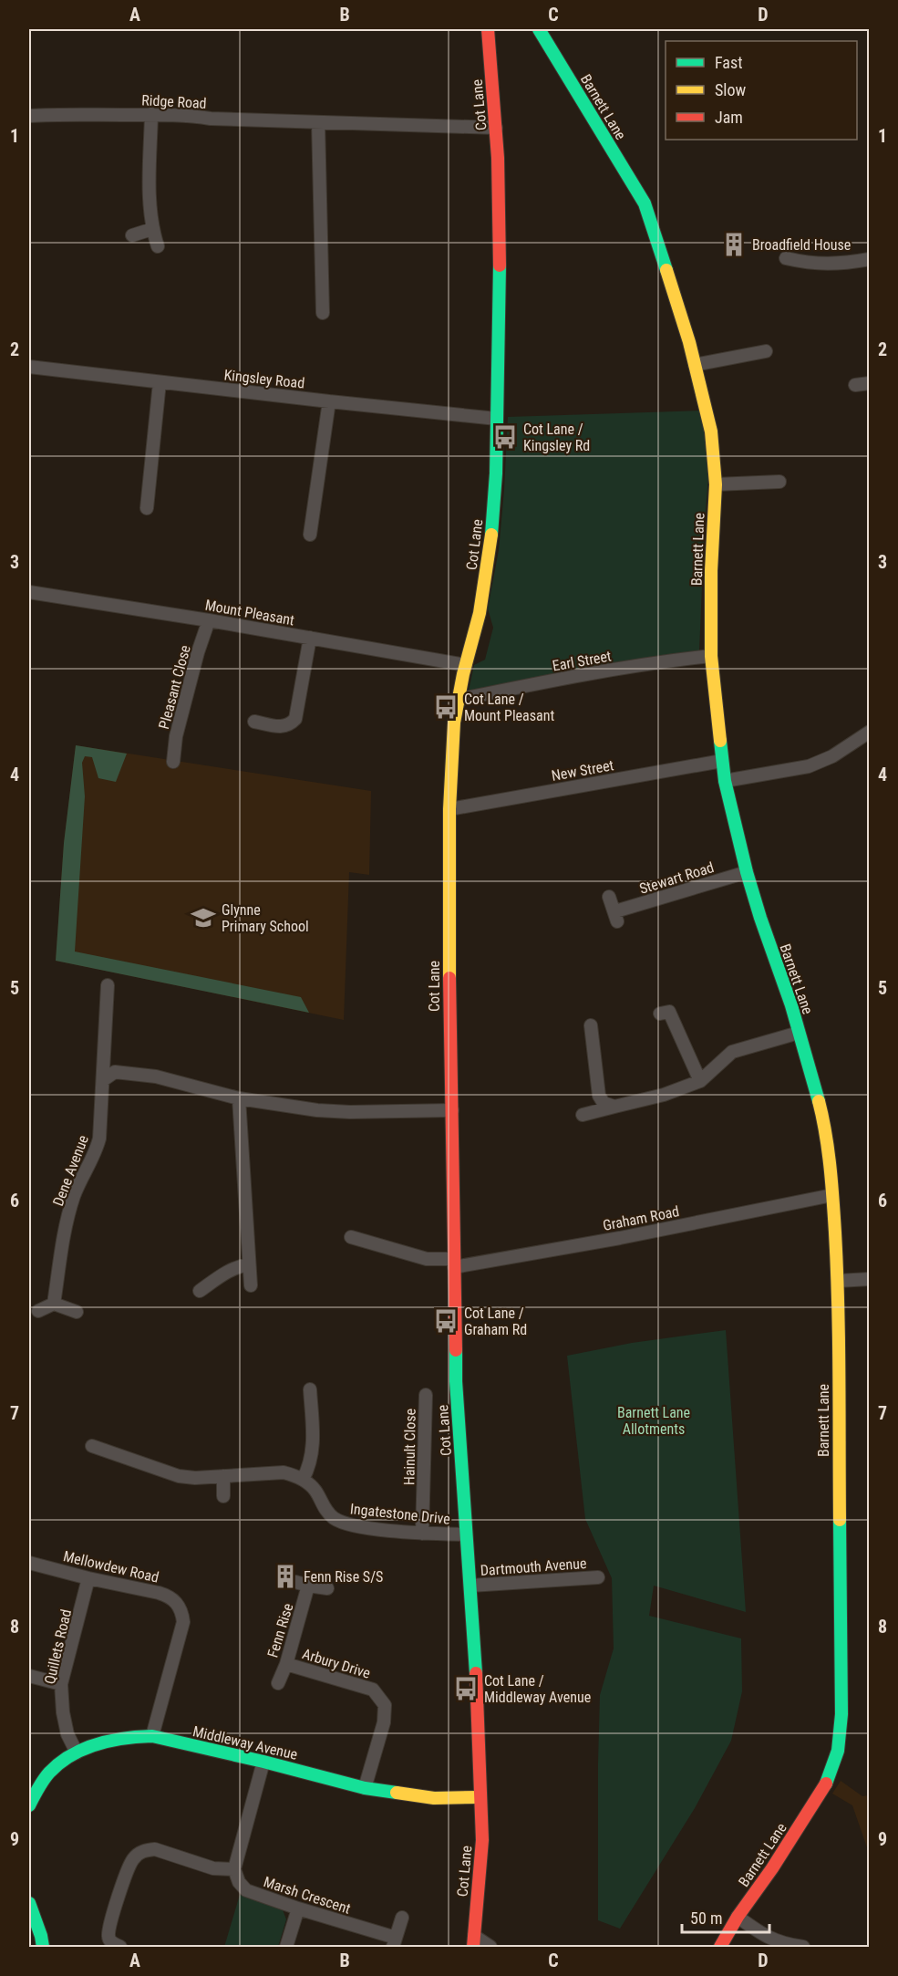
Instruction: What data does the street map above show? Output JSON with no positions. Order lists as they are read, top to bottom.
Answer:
{
  "streets": {
    "street": [
      "Ridge Road",
      "Cot Lane",
      "Barnett Lane",
      "Kingsley Road",
      "Mount Pleasant",
      "Earl Street",
      "Pleasant Close",
      "New Street",
      "Stewart Road",
      "Dene Avenue",
      "Graham Road",
      "Hainult Close",
      "Ingatestone Drive",
      "Mellowdew Road",
      "Dartmouth Avenue",
      "Fenn Rise",
      "Quillets Road",
      "Arbury Drive",
      "Middleway Avenue",
      "Marsh Crescent"
    ]
  },
  "crossings": [
    ["Ridge Road", "Cot Lane"],
    ["Cot Lane", "Kingsley Road"],
    ["Cot Lane", "Mount Pleasant"],
    ["Cot Lane", "Earl Street"],
    ["Cot Lane", "New Street"],
    ["Cot Lane", "Graham Road"],
    ["Cot Lane", "Ingatestone Drive"],
    ["Cot Lane", "Dartmouth Avenue"],
    ["Cot Lane", "Middleway Avenue"],
    ["Barnett Lane", "Earl Street"],
    ["Barnett Lane", "New Street"],
    ["Barnett Lane", "Stewart Road"],
    ["Barnett Lane", "Graham Road"],
    ["Mount Pleasant", "Pleasant Close"],
    ["Hainult Close", "Ingatestone Drive"],
    ["Mellowdew Road", "Quillets Road"],
    ["Mellowdew Road", "Middleway Avenue"],
    ["Fenn Rise", "Arbury Drive"],
    ["Quillets Road", "Middleway Avenue"],
    ["Arbury Drive", "Middleway Avenue"]
  ],
  "parks": ["Barnett Lane Allotments"],
  "places": {
    "building": ["Broadfield House", "Fenn Rise S/S"],
    "bus stop": [
      "Cot Lane / Kingsley Rd",
      "Cot Lane / Mount Pleasant",
      "Cot Lane / Graham Rd",
      "Cot Lane / Middleway Avenue"
    ],
    "school or university": ["Glynne Primary School"]
  },
  "legend": ["Fast", "Slow", "Jam"],
  "scale_bar": "50 m",
  "grid": {
    "columns": [
      "A",
      "B",
      "C",
      "D"
    ],
    "rows": [
      "1",
      "2",
      "3",
      "4",
      "5",
      "6",
      "7",
      "8",
      "9"
    ]
  }
}
